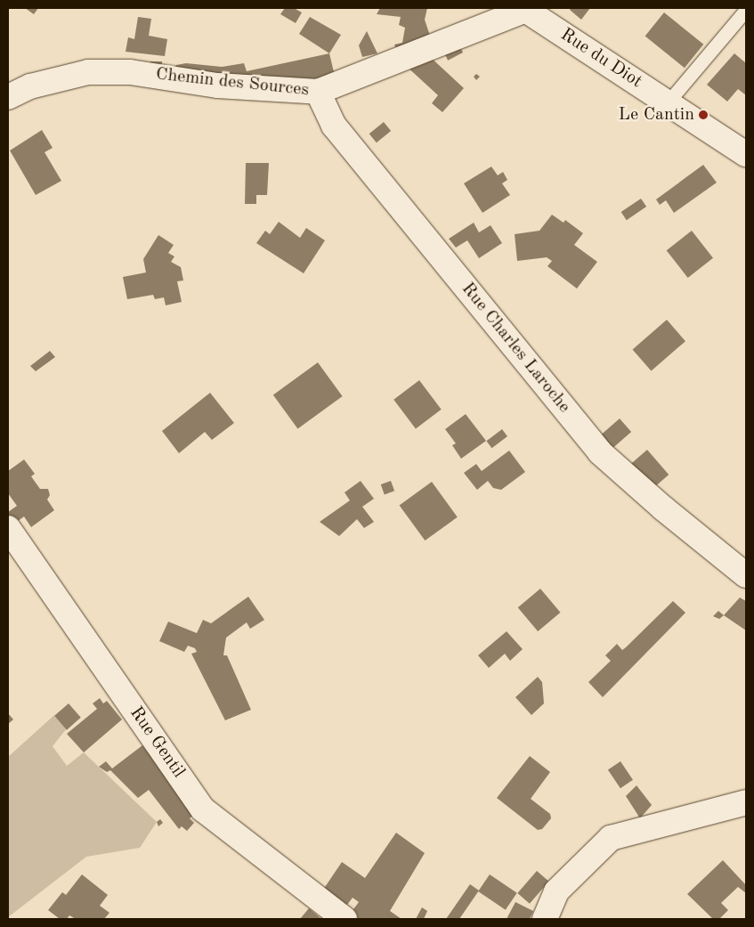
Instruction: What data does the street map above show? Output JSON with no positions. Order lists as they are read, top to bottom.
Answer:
{
  "streets": {
    "street": [
      "Rue du Diot",
      "Chemin des Sources",
      "Rue Charles Laroche",
      "Rue Gentil"
    ]
  },
  "crossings": [
    ["Rue du Diot", "Chemin des Sources"],
    ["Chemin des Sources", "Rue Charles Laroche"]
  ],
  "places": ["Le Cantin"]
}
